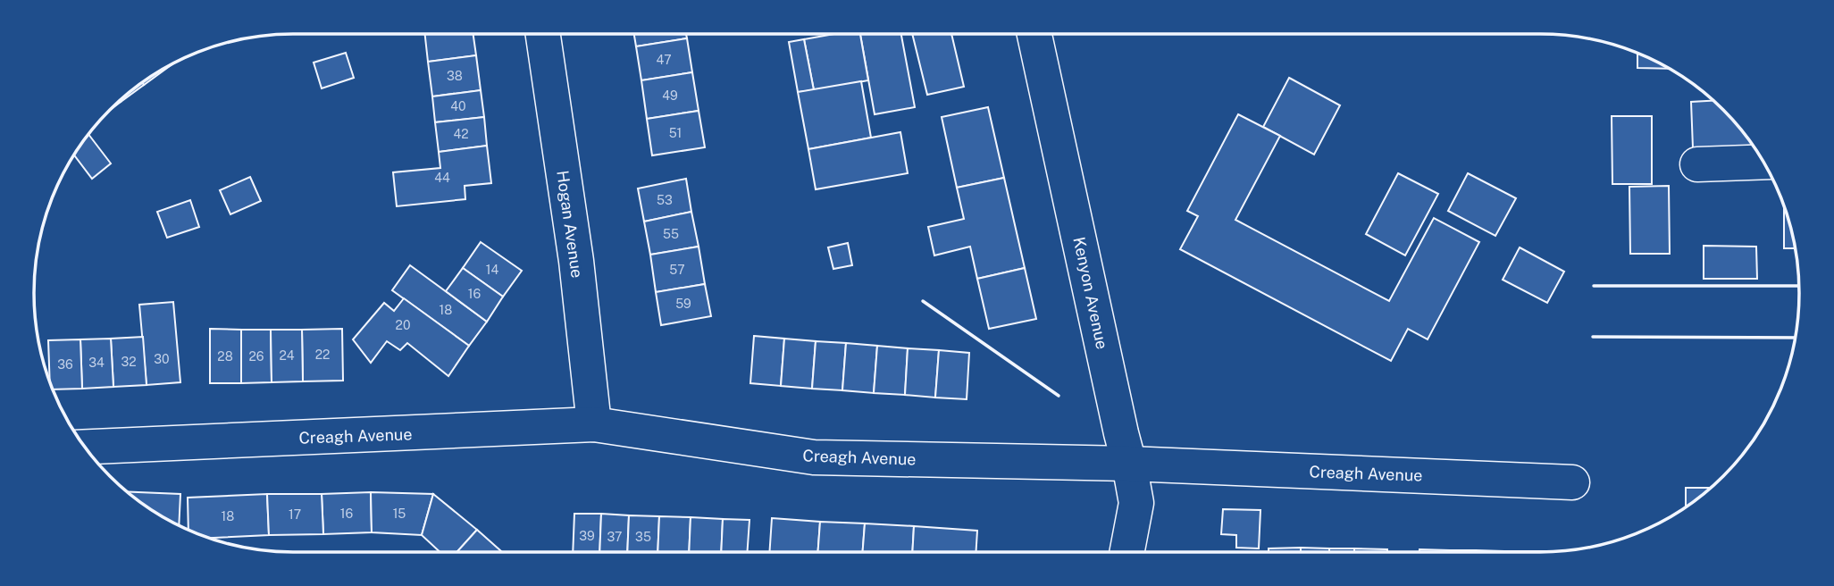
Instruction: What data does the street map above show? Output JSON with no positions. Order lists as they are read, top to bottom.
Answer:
{
  "streets": {
    "street": ["Hogan Avenue", "Kenyon Avenue", "Creagh Avenue"]
  },
  "crossings": [
    ["Hogan Avenue", "Creagh Avenue"],
    ["Kenyon Avenue", "Creagh Avenue"]
  ],
  "house_numbers": [
    "47",
    "38",
    "49",
    "40",
    "51",
    "42",
    "44",
    "53",
    "55",
    "14",
    "57",
    "16",
    "59",
    "18",
    "20",
    "22",
    "24",
    "28",
    "26",
    "30",
    "32",
    "34",
    "36",
    "16",
    "15",
    "17",
    "18",
    "39",
    "37",
    "35"
  ]
}
